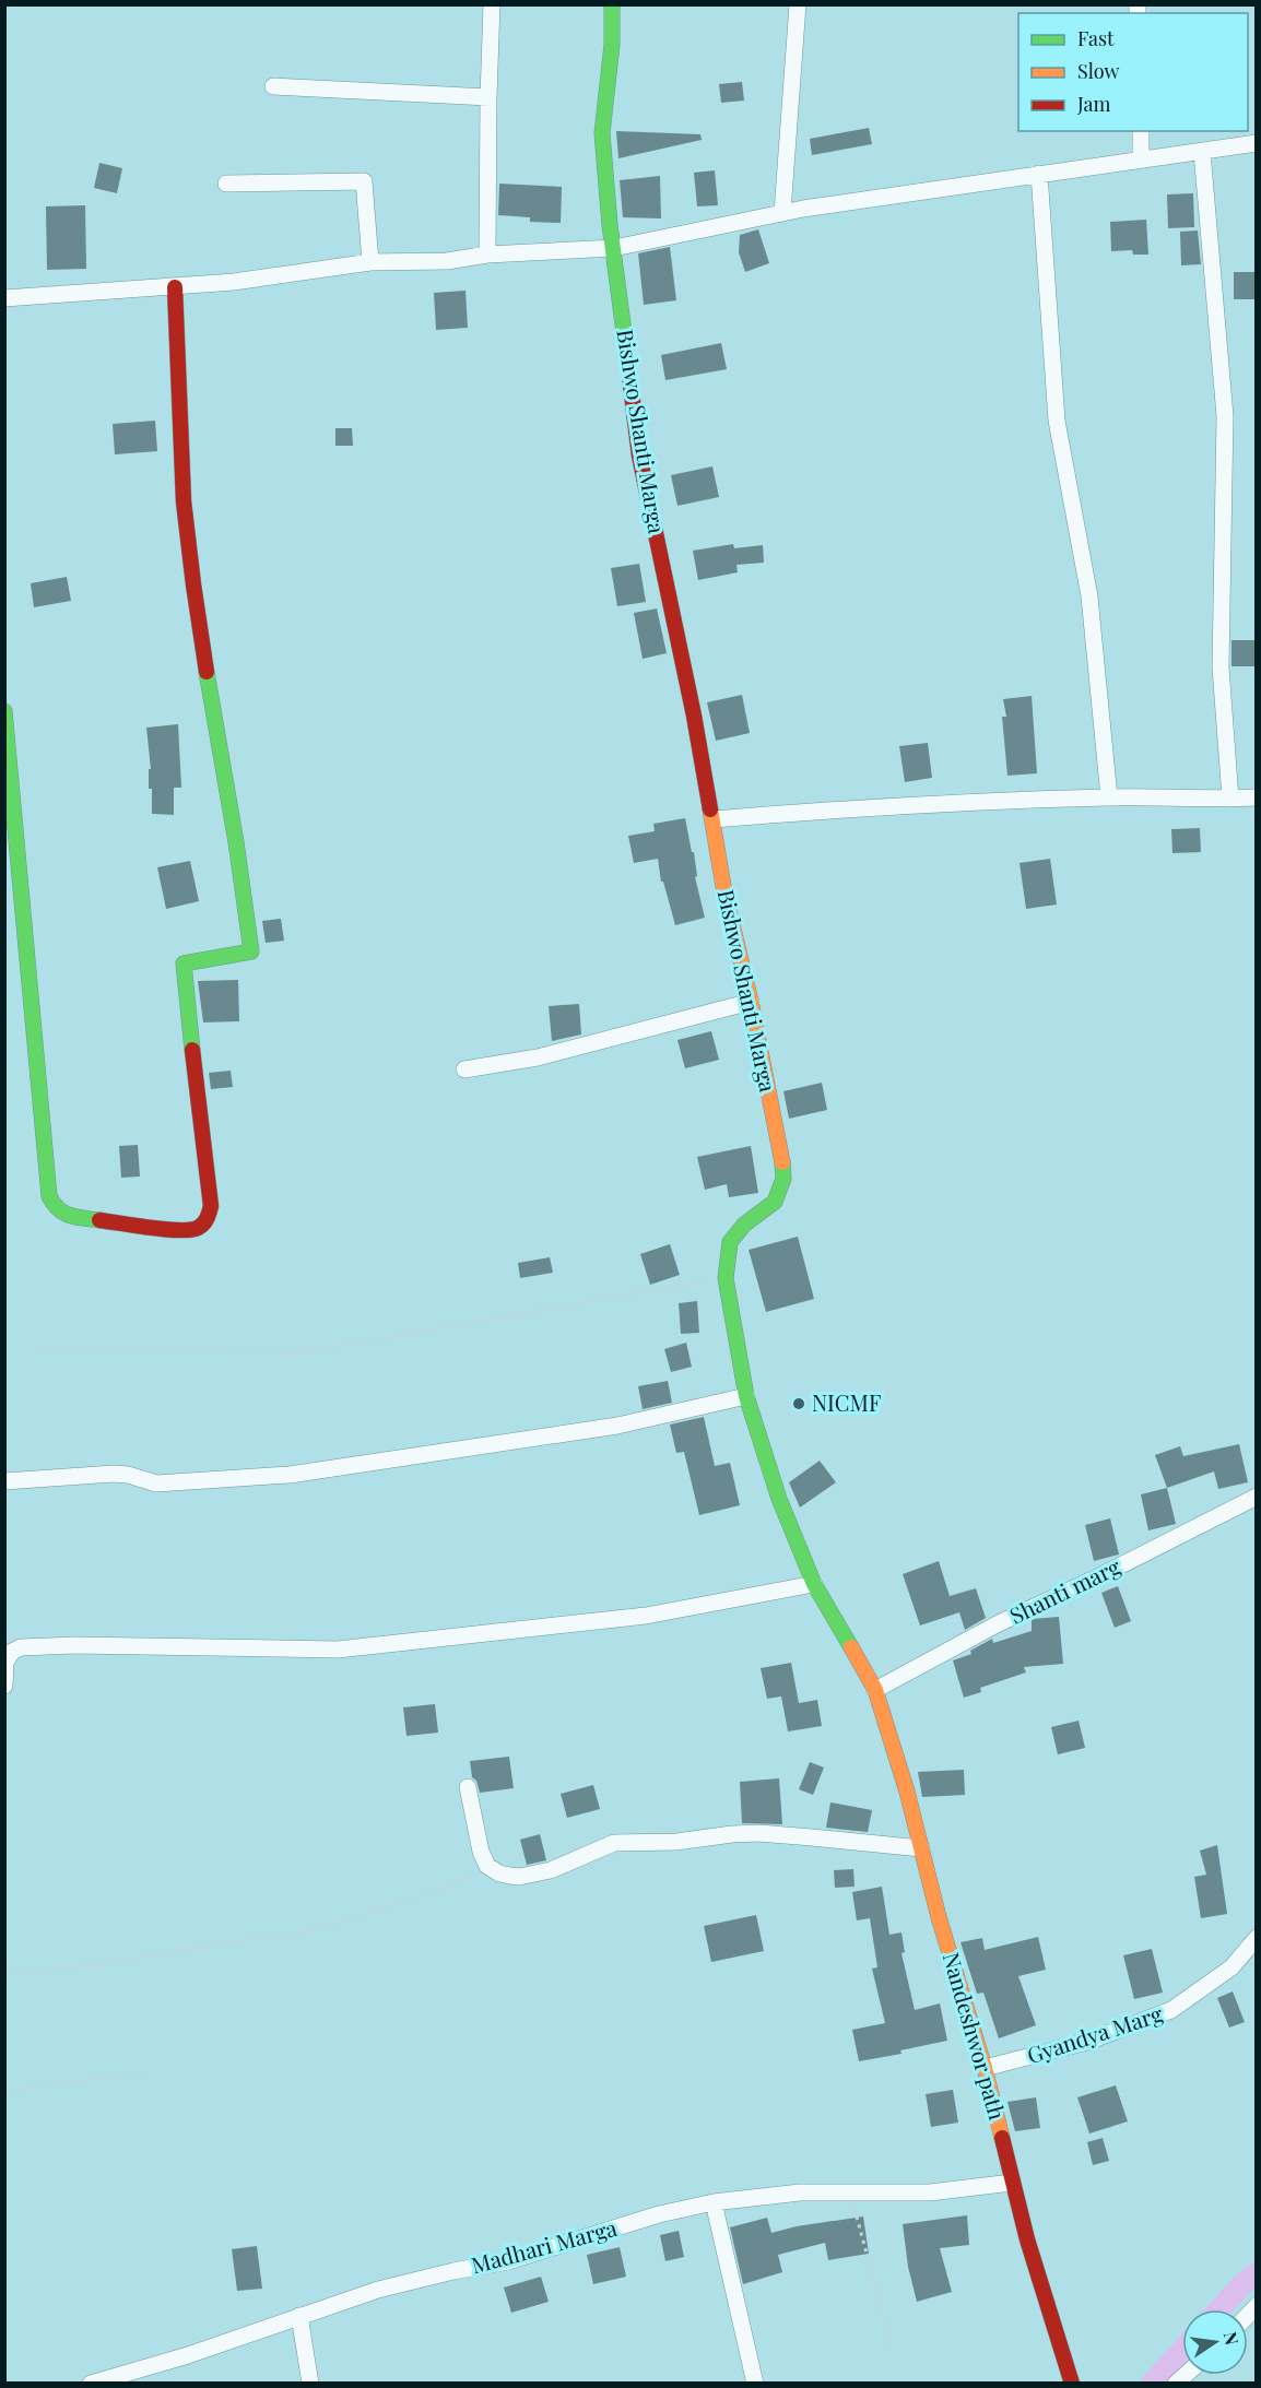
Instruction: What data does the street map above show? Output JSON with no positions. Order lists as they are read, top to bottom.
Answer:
{
  "streets": {
    "street": [
      "Bishwo Shanti Marga",
      "Shanti marg",
      "Gyandya Marg",
      "Nandeshwor path",
      "Madhari Marga"
    ]
  },
  "crossings": [
    ["Bishwo Shanti Marga", "Shanti marg"],
    ["Bishwo Shanti Marga", "Nandeshwor path"],
    ["Shanti marg", "Nandeshwor path"],
    ["Gyandya Marg", "Nandeshwor path"],
    ["Nandeshwor path", "Madhari Marga"]
  ],
  "places": ["NICMF"],
  "legend": ["Fast", "Slow", "Jam"],
  "north": "right"
}
